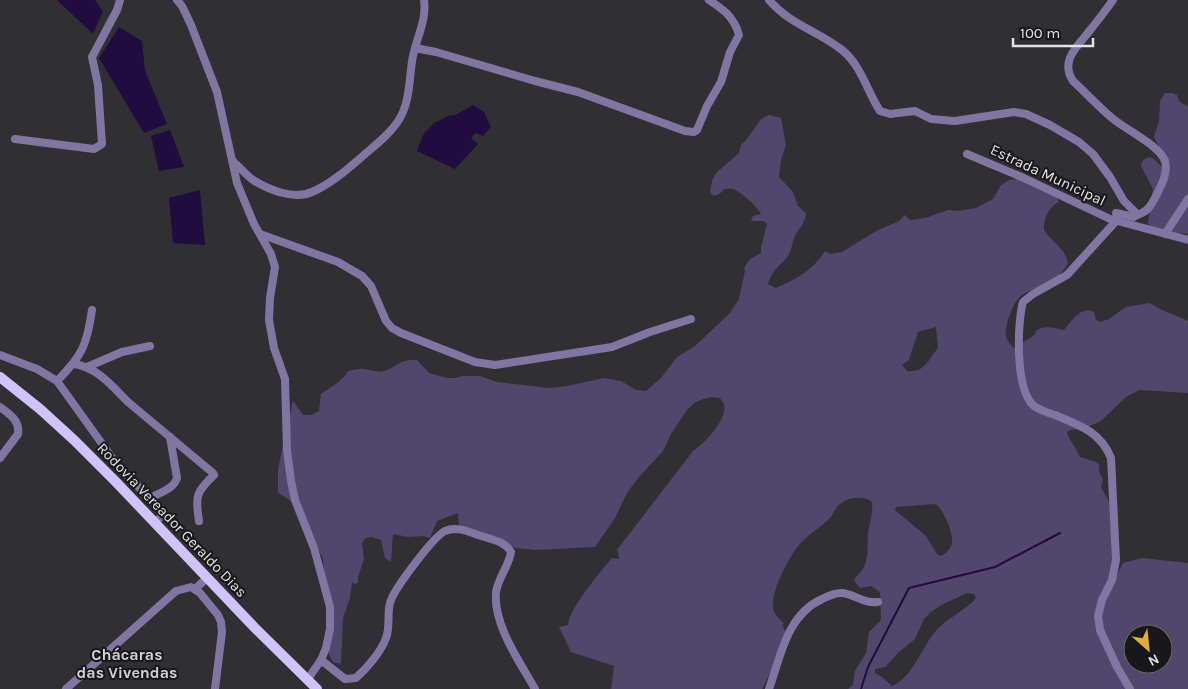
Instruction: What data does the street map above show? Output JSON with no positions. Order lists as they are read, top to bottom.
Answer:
{
  "streets": {
    "main road": ["Rodovia Vereador Geraldo Dias"],
    "street": ["Estrada Municipal"]
  },
  "districts": ["Chácaras das Vivendas"],
  "scale_bar": "100 m",
  "north": "bottom right"
}
